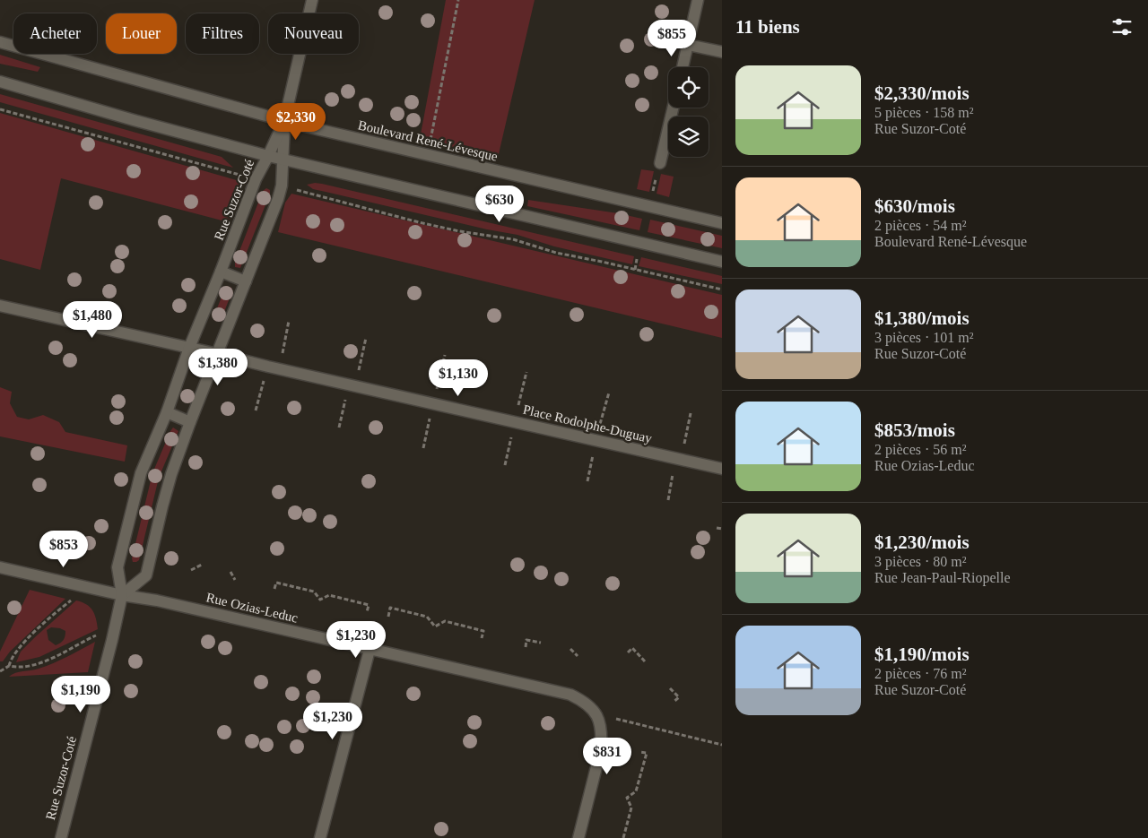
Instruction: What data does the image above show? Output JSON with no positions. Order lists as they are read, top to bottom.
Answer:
{
  "streets": {
    "street": [
      "Boulevard René-Lévesque",
      "Rue Suzor-Coté",
      "Place Rodolphe-Duguay",
      "Rue Ozias-Leduc"
    ]
  },
  "crossings": [
    ["Boulevard René-Lévesque", "Rue Suzor-Coté"],
    ["Rue Suzor-Coté", "Place Rodolphe-Duguay"],
    ["Rue Suzor-Coté", "Rue Ozias-Leduc"]
  ],
  "page": {
    "heading": "11 biens",
    "chip": [
      "Acheter",
      "Louer",
      "Filtres",
      "Nouveau"
    ],
    "price": [
      "$855",
      "$2,330",
      "$630",
      "$1,480",
      "$1,380",
      "$1,130",
      "$853",
      "$1,230",
      "$1,190",
      "$1,230",
      "$831"
    ],
    "list": [
      {
        "name": "$2,330/mois",
        "note": "5 pièces · 158 m² · Rue Suzor-Coté"
      },
      {
        "name": "$630/mois",
        "note": "2 pièces · 54 m² · Boulevard René-Lévesque"
      },
      {
        "name": "$1,380/mois",
        "note": "3 pièces · 101 m² · Rue Suzor-Coté"
      },
      {
        "name": "$853/mois",
        "note": "2 pièces · 56 m² · Rue Ozias-Leduc"
      },
      {
        "name": "$1,230/mois",
        "note": "3 pièces · 80 m² · Rue Jean-Paul-Riopelle"
      },
      {
        "name": "$1,190/mois",
        "note": "2 pièces · 76 m² · Rue Suzor-Coté"
      }
    ]
  }
}
